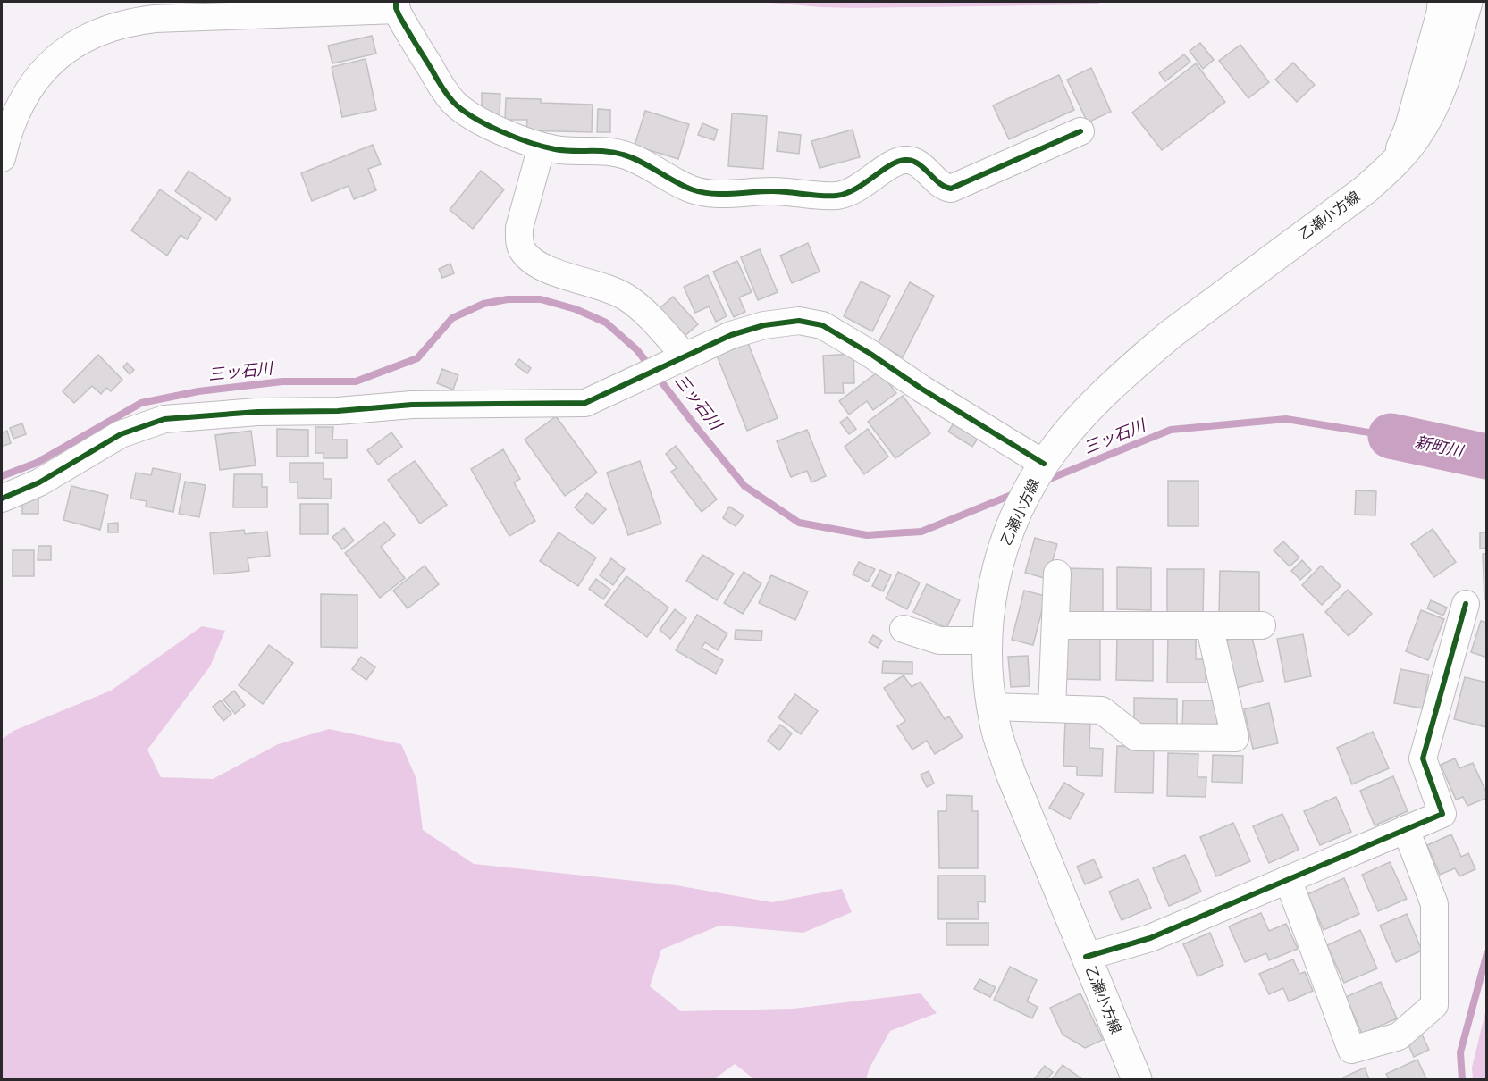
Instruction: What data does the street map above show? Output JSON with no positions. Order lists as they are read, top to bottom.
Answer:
{
  "streets": {
    "main road": ["乙瀬小方線"]
  },
  "water": ["三ッ石川", "新町川"]
}
